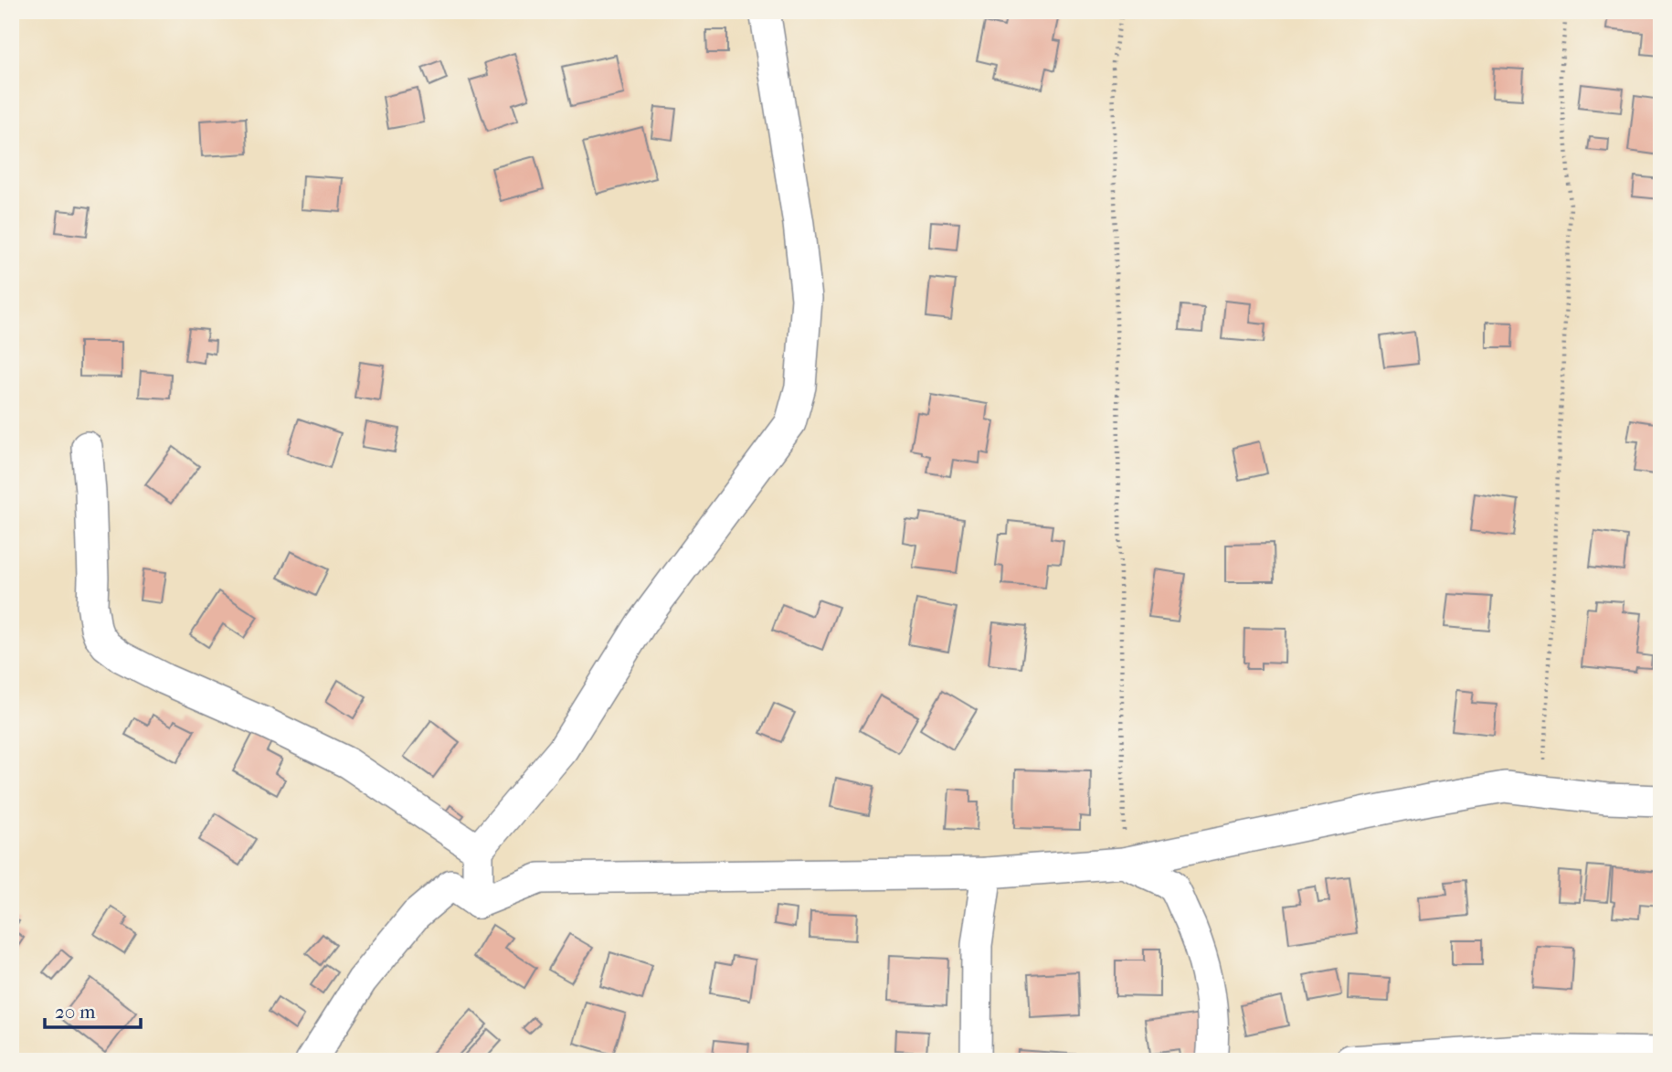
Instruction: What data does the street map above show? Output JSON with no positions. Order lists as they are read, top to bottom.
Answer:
{
  "scale_bar": "20 m"
}
